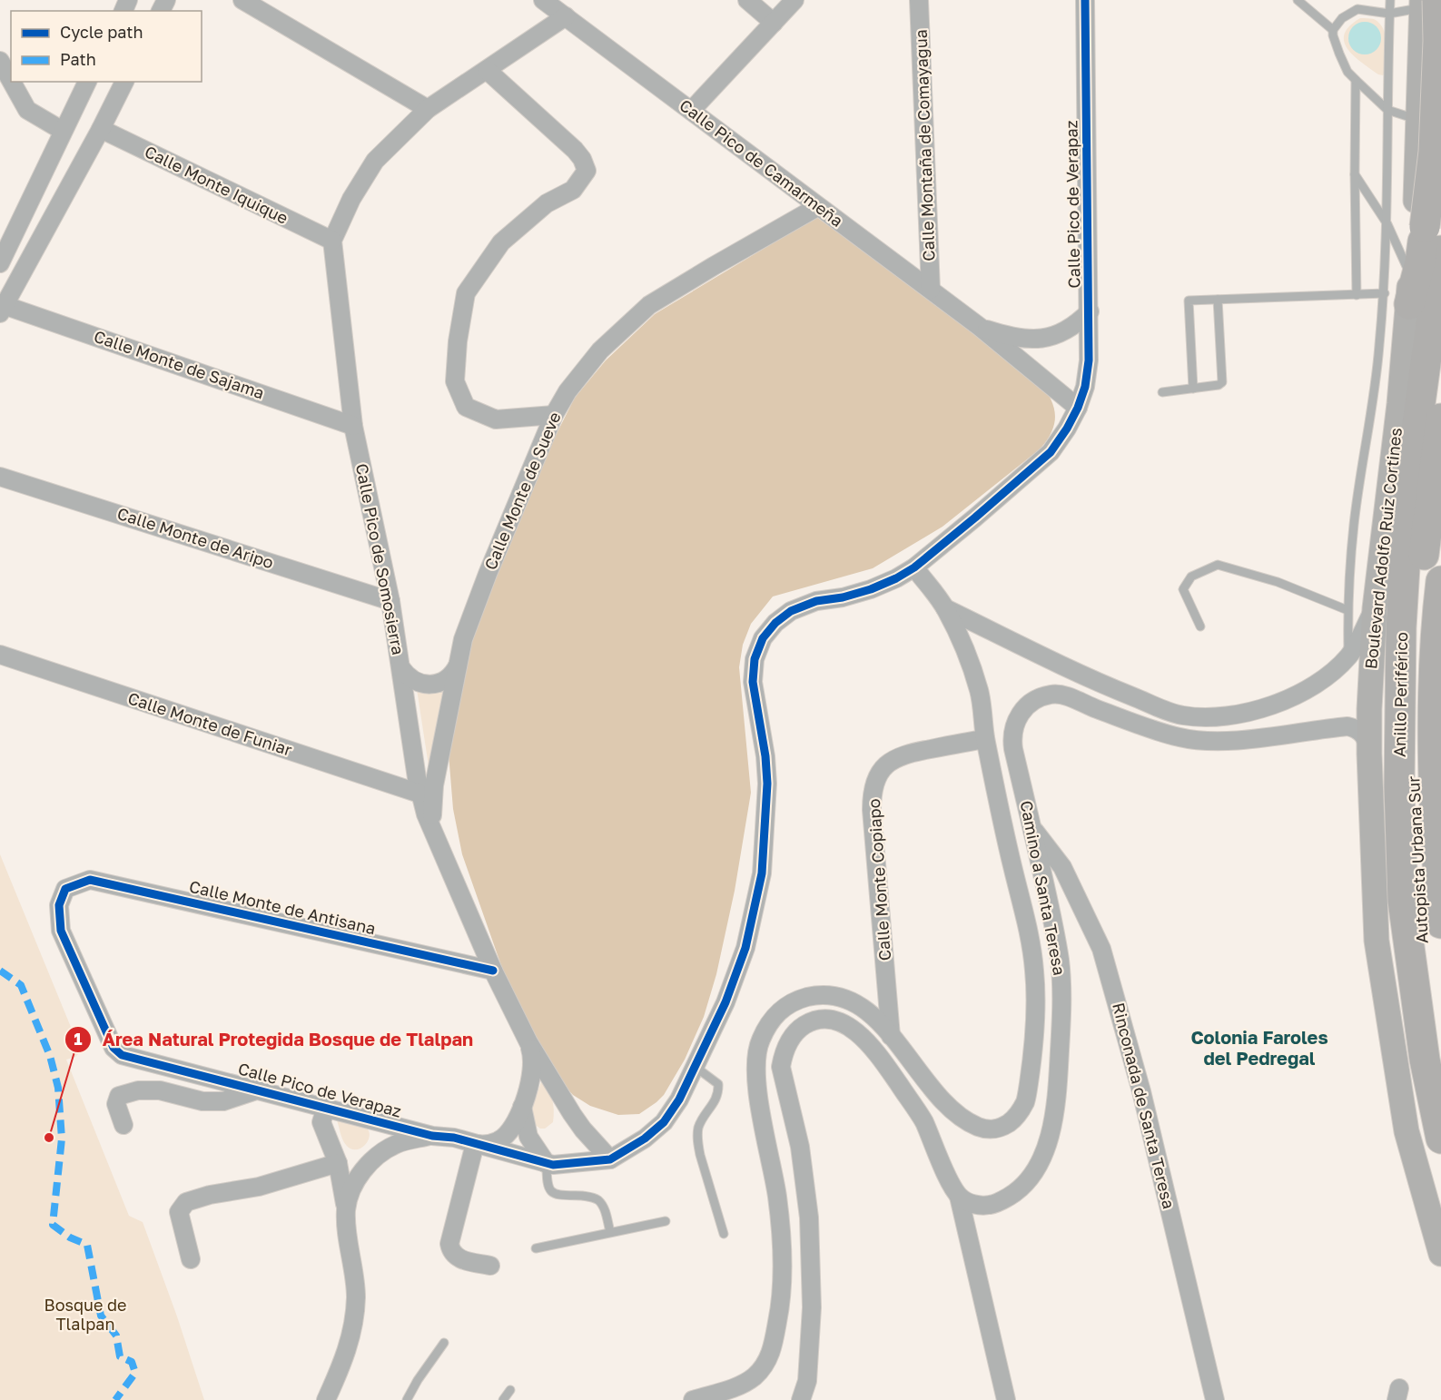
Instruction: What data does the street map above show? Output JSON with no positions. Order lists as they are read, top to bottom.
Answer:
{
  "streets": {
    "highway": ["Anillo Periférico", "Autopista Urbana Sur"],
    "main road": ["Boulevard Adolfo Ruiz Cortines"],
    "street": [
      "Calle Montaña de Comayagua",
      "Calle Pico de Camarmeña",
      "Calle Monte Iquique",
      "Calle Pico de Verapaz",
      "Calle Monte de Sajama",
      "Calle Monte de Sueve",
      "Calle Monte de Aripo",
      "Calle Pico de Somosierra",
      "Calle Monte de Funiar",
      "Calle Monte Copiapo",
      "Camino a Santa Teresa",
      "Calle Monte de Antisana",
      "Rinconada de Santa Teresa"
    ]
  },
  "crossings": [
    ["Calle Montaña de Comayagua", "Calle Pico de Camarmeña"],
    ["Calle Pico de Camarmeña", "Calle Pico de Verapaz"],
    ["Calle Pico de Camarmeña", "Calle Monte de Sueve"],
    ["Calle Monte Iquique", "Calle Pico de Somosierra"],
    ["Calle Pico de Verapaz", "Calle Monte de Antisana"],
    ["Calle Monte de Sajama", "Calle Pico de Somosierra"],
    ["Calle Monte de Sueve", "Calle Pico de Somosierra"],
    ["Calle Monte de Aripo", "Calle Pico de Somosierra"],
    ["Boulevard Adolfo Ruiz Cortines", "Camino a Santa Teresa"],
    ["Calle Pico de Somosierra", "Calle Monte de Funiar"],
    ["Calle Pico de Somosierra", "Calle Monte de Antisana"],
    ["Calle Monte Copiapo", "Camino a Santa Teresa"],
    ["Camino a Santa Teresa", "Rinconada de Santa Teresa"]
  ],
  "districts": ["Colonia Faroles del Pedregal"],
  "parks": ["Bosque de Tlalpan"],
  "places": ["Área Natural Protegida Bosque de Tlalpan"],
  "legend": ["Cycle path", "Path"]
}
